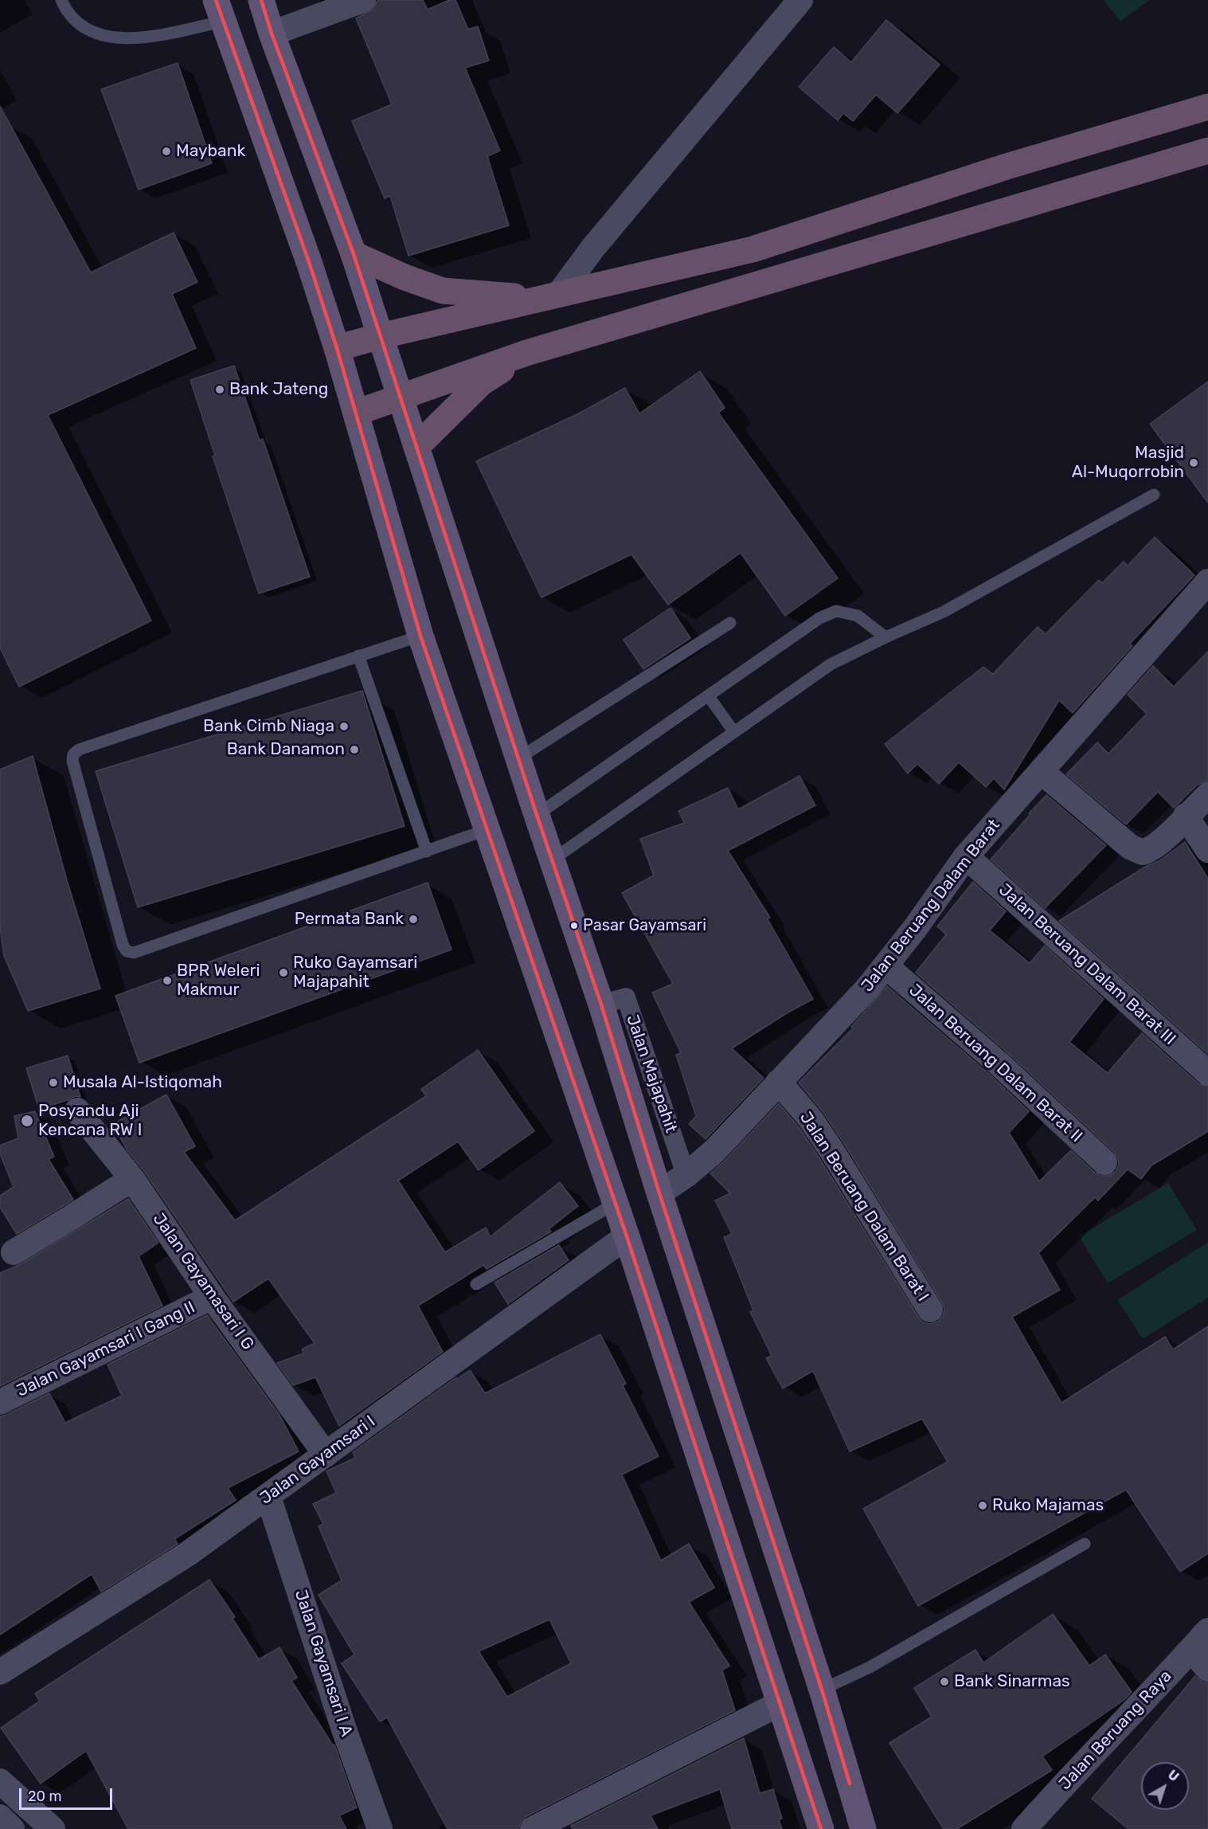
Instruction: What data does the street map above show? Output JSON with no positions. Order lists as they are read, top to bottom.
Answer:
{
  "streets": {
    "main road": ["Jalan Majapahit"],
    "street": [
      "Jalan Beruang Dalam Barat",
      "Jalan Beruang Dalam Barat III",
      "Jalan Beruang Dalam Barat II",
      "Jalan Beruang Dalam Barat I",
      "Jalan Gayamasari I G",
      "Jalan Gayamsari I Gang II",
      "Jalan Gayamsari I",
      "Jalan Gayamsari I A",
      "Jalan Beruang Raya"
    ]
  },
  "crossings": [
    ["Jalan Beruang Dalam Barat", "Jalan Beruang Dalam Barat III"],
    ["Jalan Beruang Dalam Barat", "Jalan Beruang Dalam Barat II"],
    ["Jalan Beruang Dalam Barat", "Jalan Majapahit"],
    ["Jalan Beruang Dalam Barat", "Jalan Beruang Dalam Barat I"],
    ["Jalan Gayamasari I G", "Jalan Gayamsari I Gang II"],
    ["Jalan Gayamasari I G", "Jalan Gayamsari I"],
    ["Jalan Gayamsari I", "Jalan Gayamsari I A"]
  ],
  "places": [
    "Maybank",
    "Bank Jateng",
    "Masjid Al-Muqorrobin",
    "Bank Cimb Niaga",
    "Bank Danamon",
    "Permata Bank",
    "Pasar Gayamsari",
    "Ruko Gayamsari Majapahit",
    "BPR Weleri Makmur",
    "Musala Al-Istiqomah",
    "Posyandu Aji Kencana RW I",
    "Ruko Majamas",
    "Bank Sinarmas"
  ],
  "scale_bar": "20 m",
  "north": "top right"
}
